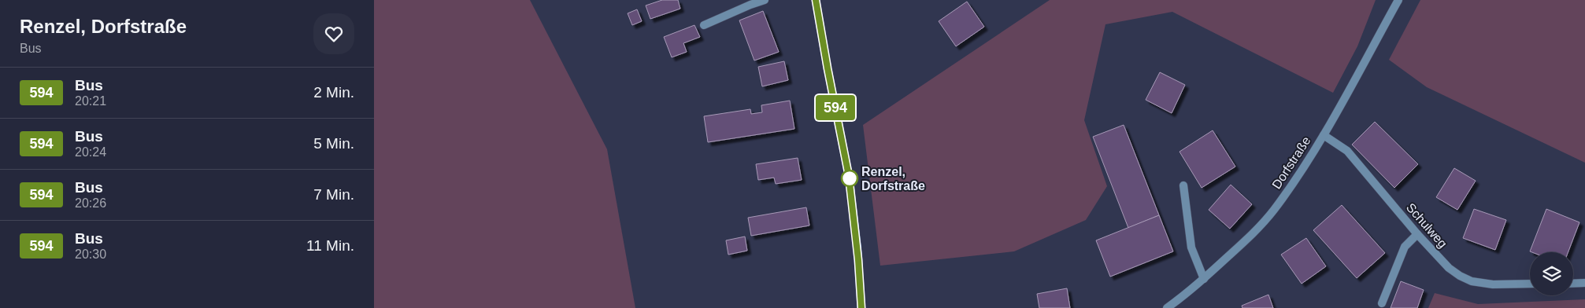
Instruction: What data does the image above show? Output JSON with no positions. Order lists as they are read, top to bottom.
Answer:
{
  "streets": {
    "street": ["Dorfstraße", "Schulweg"]
  },
  "crossings": [
    ["Dorfstraße", "Schulweg"]
  ],
  "places": ["Renzel, Dorfstraße"],
  "lines": ["bus line 594"],
  "page": {
    "heading": ["Renzel, Dorfstraße", "Bus"],
    "on_map": "594",
    "list": [
      {
        "mark": "594",
        "name": "Bus",
        "note": "20:21",
        "value": "2 Min."
      },
      {
        "mark": "594",
        "name": "Bus",
        "note": "20:24",
        "value": "5 Min."
      },
      {
        "mark": "594",
        "name": "Bus",
        "note": "20:26",
        "value": "7 Min."
      },
      {
        "mark": "594",
        "name": "Bus",
        "note": "20:30",
        "value": "11 Min."
      }
    ]
  }
}
